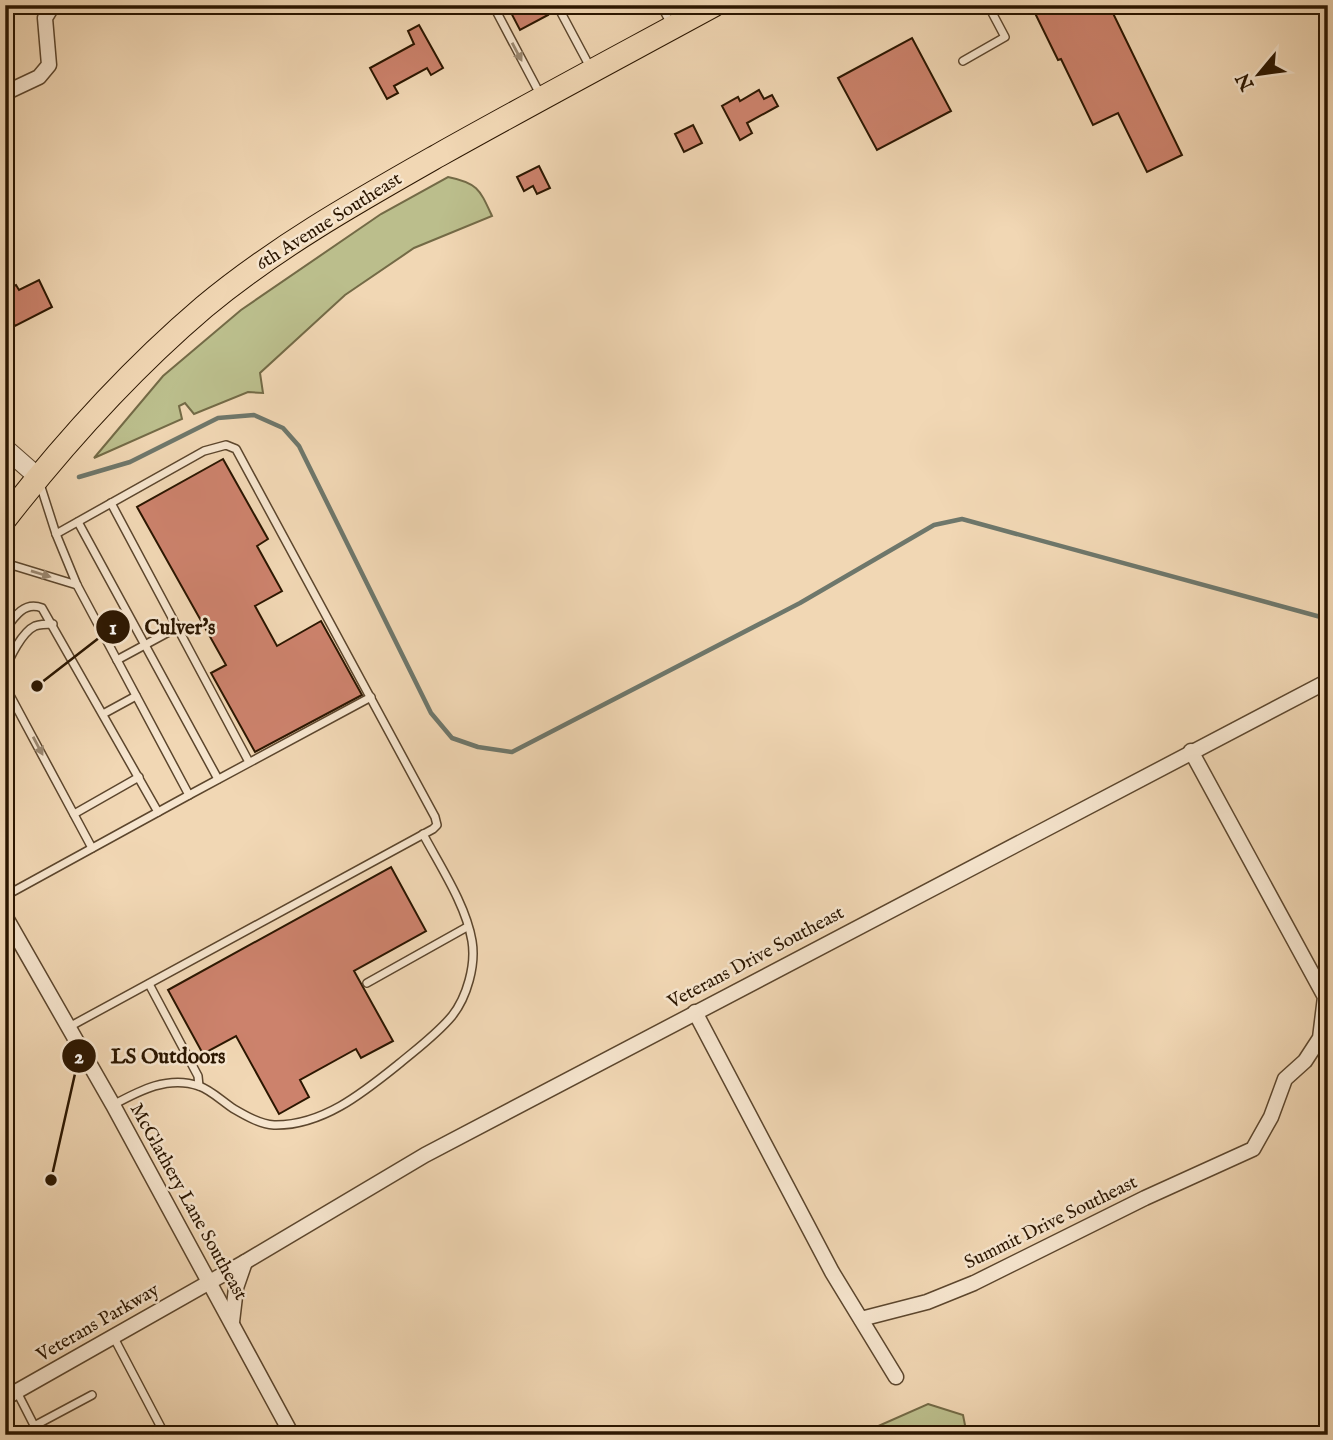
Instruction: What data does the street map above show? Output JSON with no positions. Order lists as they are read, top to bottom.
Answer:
{
  "streets": {
    "main road": ["6th Avenue Southeast"],
    "street": [
      "Veterans Drive Southeast",
      "McGlathery Lane Southeast",
      "Summit Drive Southeast",
      "Veterans Parkway"
    ]
  },
  "crossings": [
    ["Veterans Drive Southeast", "McGlathery Lane Southeast"],
    ["Veterans Drive Southeast", "Summit Drive Southeast"],
    ["Veterans Drive Southeast", "Veterans Parkway"],
    ["McGlathery Lane Southeast", "Veterans Parkway"]
  ],
  "places": ["Culver's", "LS Outdoors"],
  "north": "bottom left"
}
